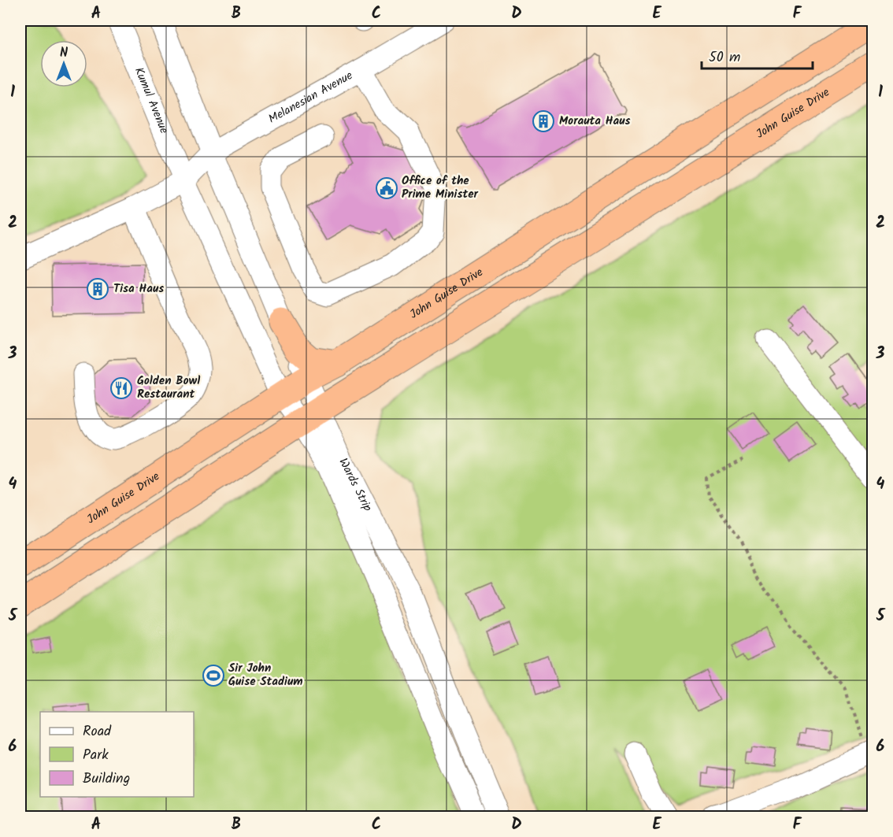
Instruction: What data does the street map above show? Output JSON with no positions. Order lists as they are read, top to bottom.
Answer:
{
  "streets": {
    "highway": ["John Guise Drive"],
    "street": ["Melanesian Avenue", "Kumul Avenue", "Wards Strip"]
  },
  "crossings": [
    ["Melanesian Avenue", "Kumul Avenue"],
    ["Melanesian Avenue", "Wards Strip"],
    ["Kumul Avenue", "Wards Strip"],
    ["John Guise Drive", "Wards Strip"]
  ],
  "places": {
    "building": ["Morauta Haus", "Tisa Haus"],
    "public building": ["Office of the Prime Minister"],
    "restaurant": ["Golden Bowl Restaurant"],
    "sports": ["Sir John Guise Stadium"]
  },
  "legend": ["Road", "Park", "Building"],
  "scale_bar": "50 m",
  "north": "top",
  "grid": {
    "columns": [
      "A",
      "B",
      "C",
      "D",
      "E",
      "F"
    ],
    "rows": [
      "1",
      "2",
      "3",
      "4",
      "5",
      "6"
    ]
  }
}
